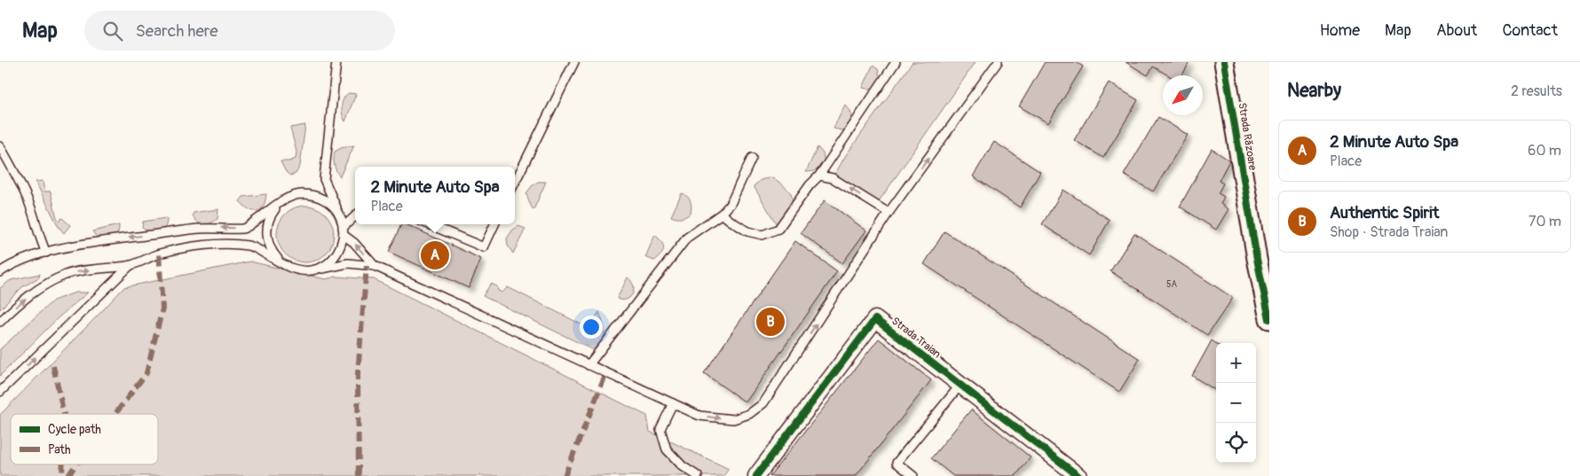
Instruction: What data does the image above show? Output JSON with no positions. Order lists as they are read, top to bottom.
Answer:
{
  "streets": {
    "street": ["Strada Răzoare", "Strada Traian"]
  },
  "house_numbers": ["5A"],
  "legend": ["Cycle path", "Path"],
  "north": "bottom left",
  "page": {
    "header": "Map",
    "search": "Search here",
    "nav": [
      "Home",
      "Map",
      "About",
      "Contact"
    ],
    "heading": ["Nearby", "2 results"],
    "list": [
      {
        "mark": "A",
        "name": "2 Minute Auto Spa",
        "note": "Place",
        "value": "60 m"
      },
      {
        "mark": "B",
        "name": "Authentic Spirit",
        "note": "Shop · Strada Traian",
        "value": "70 m"
      }
    ],
    "popup": ["2 Minute Auto Spa", "Place"],
    "pins": ["A", "B"],
    "map_buttons": ["+", "−"]
  }
}
